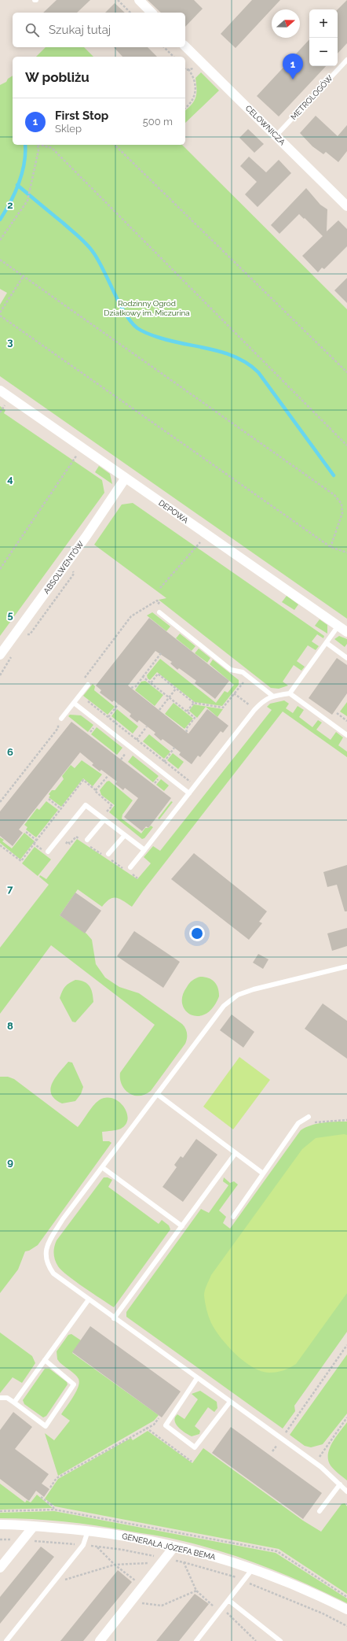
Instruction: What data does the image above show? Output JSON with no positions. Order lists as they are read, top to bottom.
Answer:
{
  "streets": {
    "street": [
      "CELOWNICZA",
      "DEPOWA",
      "ABSOLWENTÓW",
      "GENERAŁA JÓZEFA BEMA"
    ],
    "lane": ["METROLOGÓW"]
  },
  "crossings": [
    ["METROLOGÓW", "CELOWNICZA"],
    ["DEPOWA", "ABSOLWENTÓW"]
  ],
  "parks": ["Rodzinny Ogród Działkowy im. Miczurina"],
  "north": "right",
  "page": {
    "map_buttons": ["+", "−"],
    "search": "Szukaj tutaj",
    "pins": "1",
    "heading": "W pobliżu",
    "list": [
      {
        "mark": "1",
        "name": "First Stop",
        "note": "Sklep",
        "value": "500 m"
      }
    ]
  },
  "grid": {
    "rows": [
      "2",
      "3",
      "4",
      "5",
      "6",
      "7",
      "8",
      "9"
    ]
  }
}
